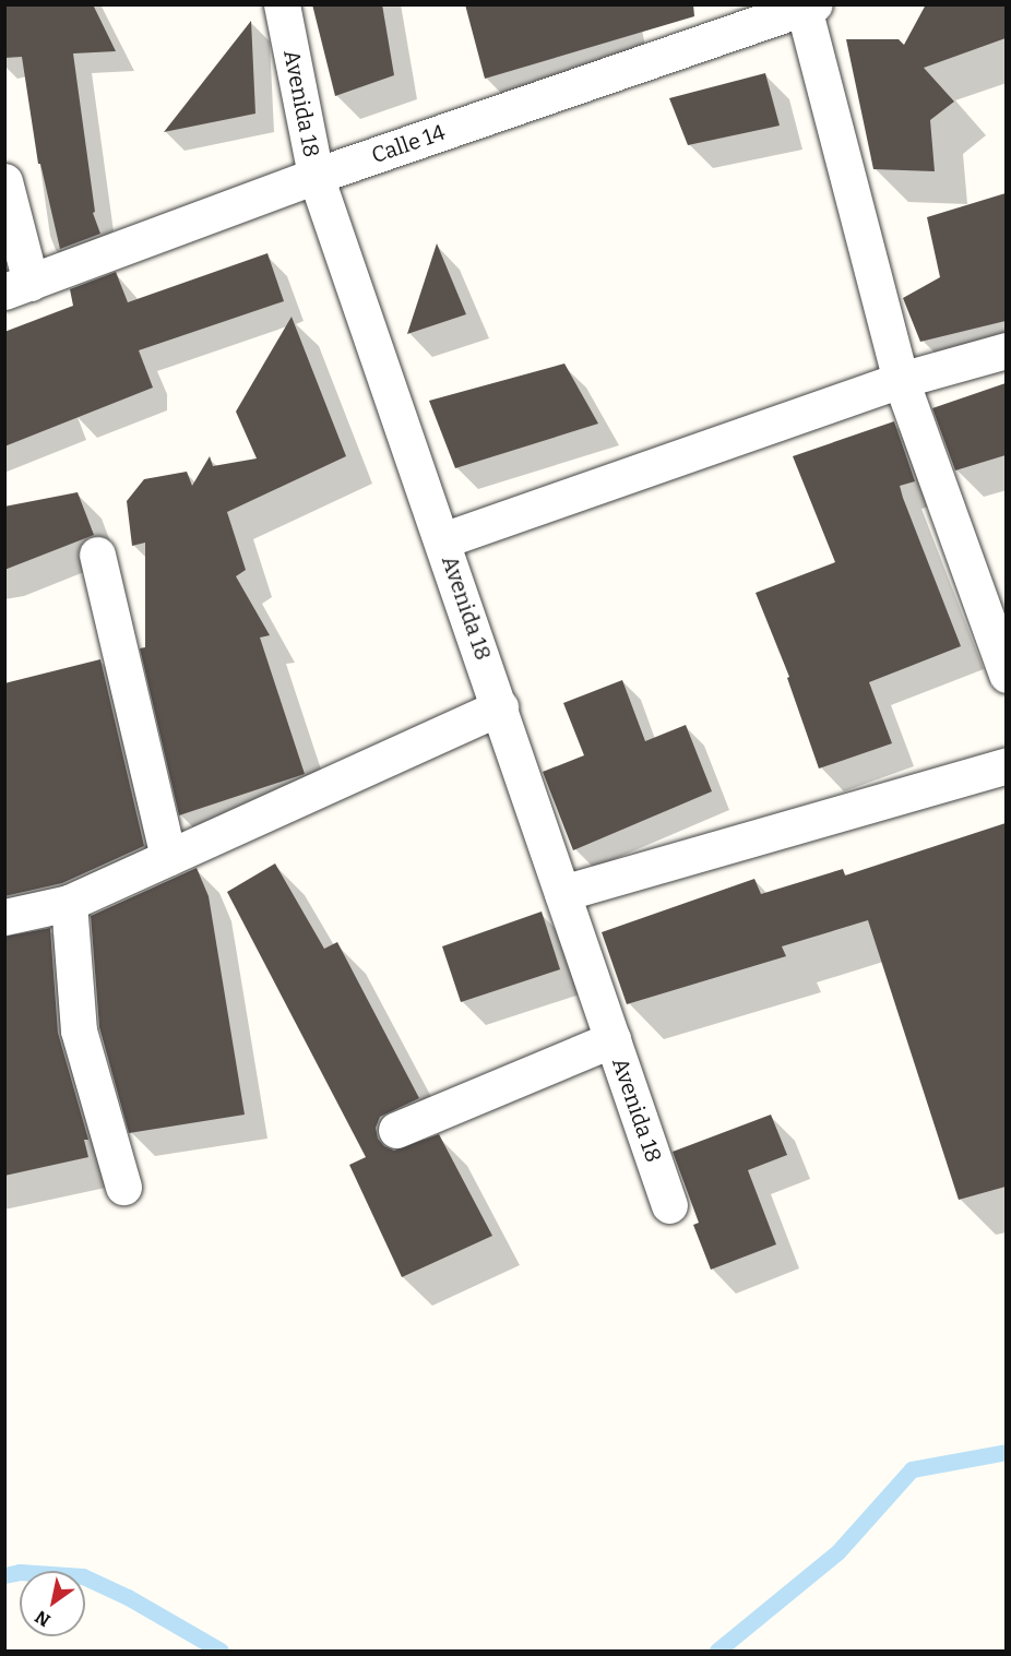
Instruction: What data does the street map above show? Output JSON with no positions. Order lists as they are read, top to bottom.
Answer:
{
  "streets": {
    "street": ["Avenida 18", "Calle 14"]
  },
  "crossings": [
    ["Avenida 18", "Calle 14"]
  ],
  "north": "bottom left"
}
